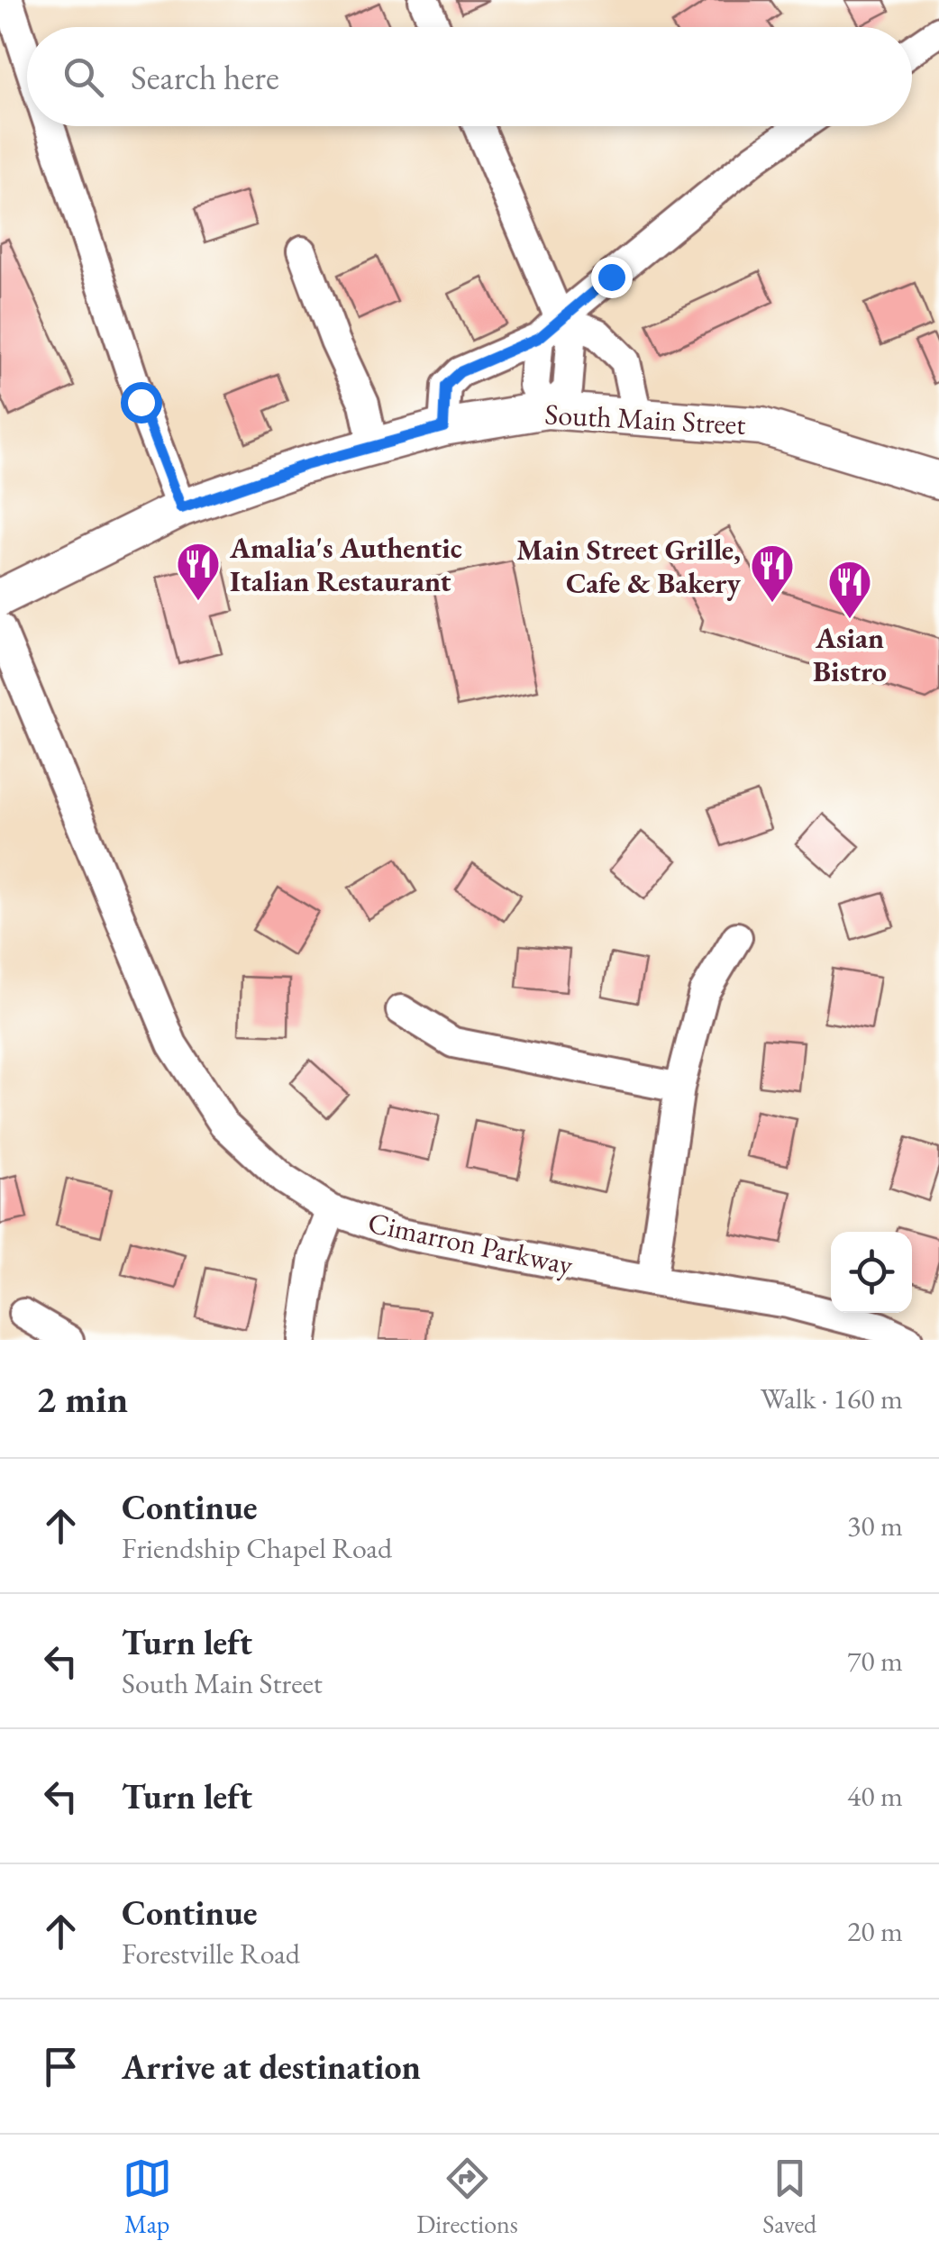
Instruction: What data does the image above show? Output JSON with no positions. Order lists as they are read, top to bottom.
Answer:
{
  "streets": {
    "main road": ["South Main Street"],
    "street": ["Cimarron Parkway"]
  },
  "places": {
    "restaurant": ["Amalia's Authentic Italian Restaurant", "Main Street Grille, Cafe & Bakery", "Asian Bistro"]
  },
  "page": {
    "search": "Search here",
    "heading": ["2 min", "Walk · 160 m"],
    "list": [
      ["Continue", "Friendship Chapel Road", "30 m"],
      ["Turn left", "South Main Street", "70 m"],
      ["Turn left", "40 m"],
      ["Continue", "Forestville Road", "20 m"],
      "Arrive at destination"
    ],
    "nav": ["Map", "Directions", "Saved"]
  }
}
